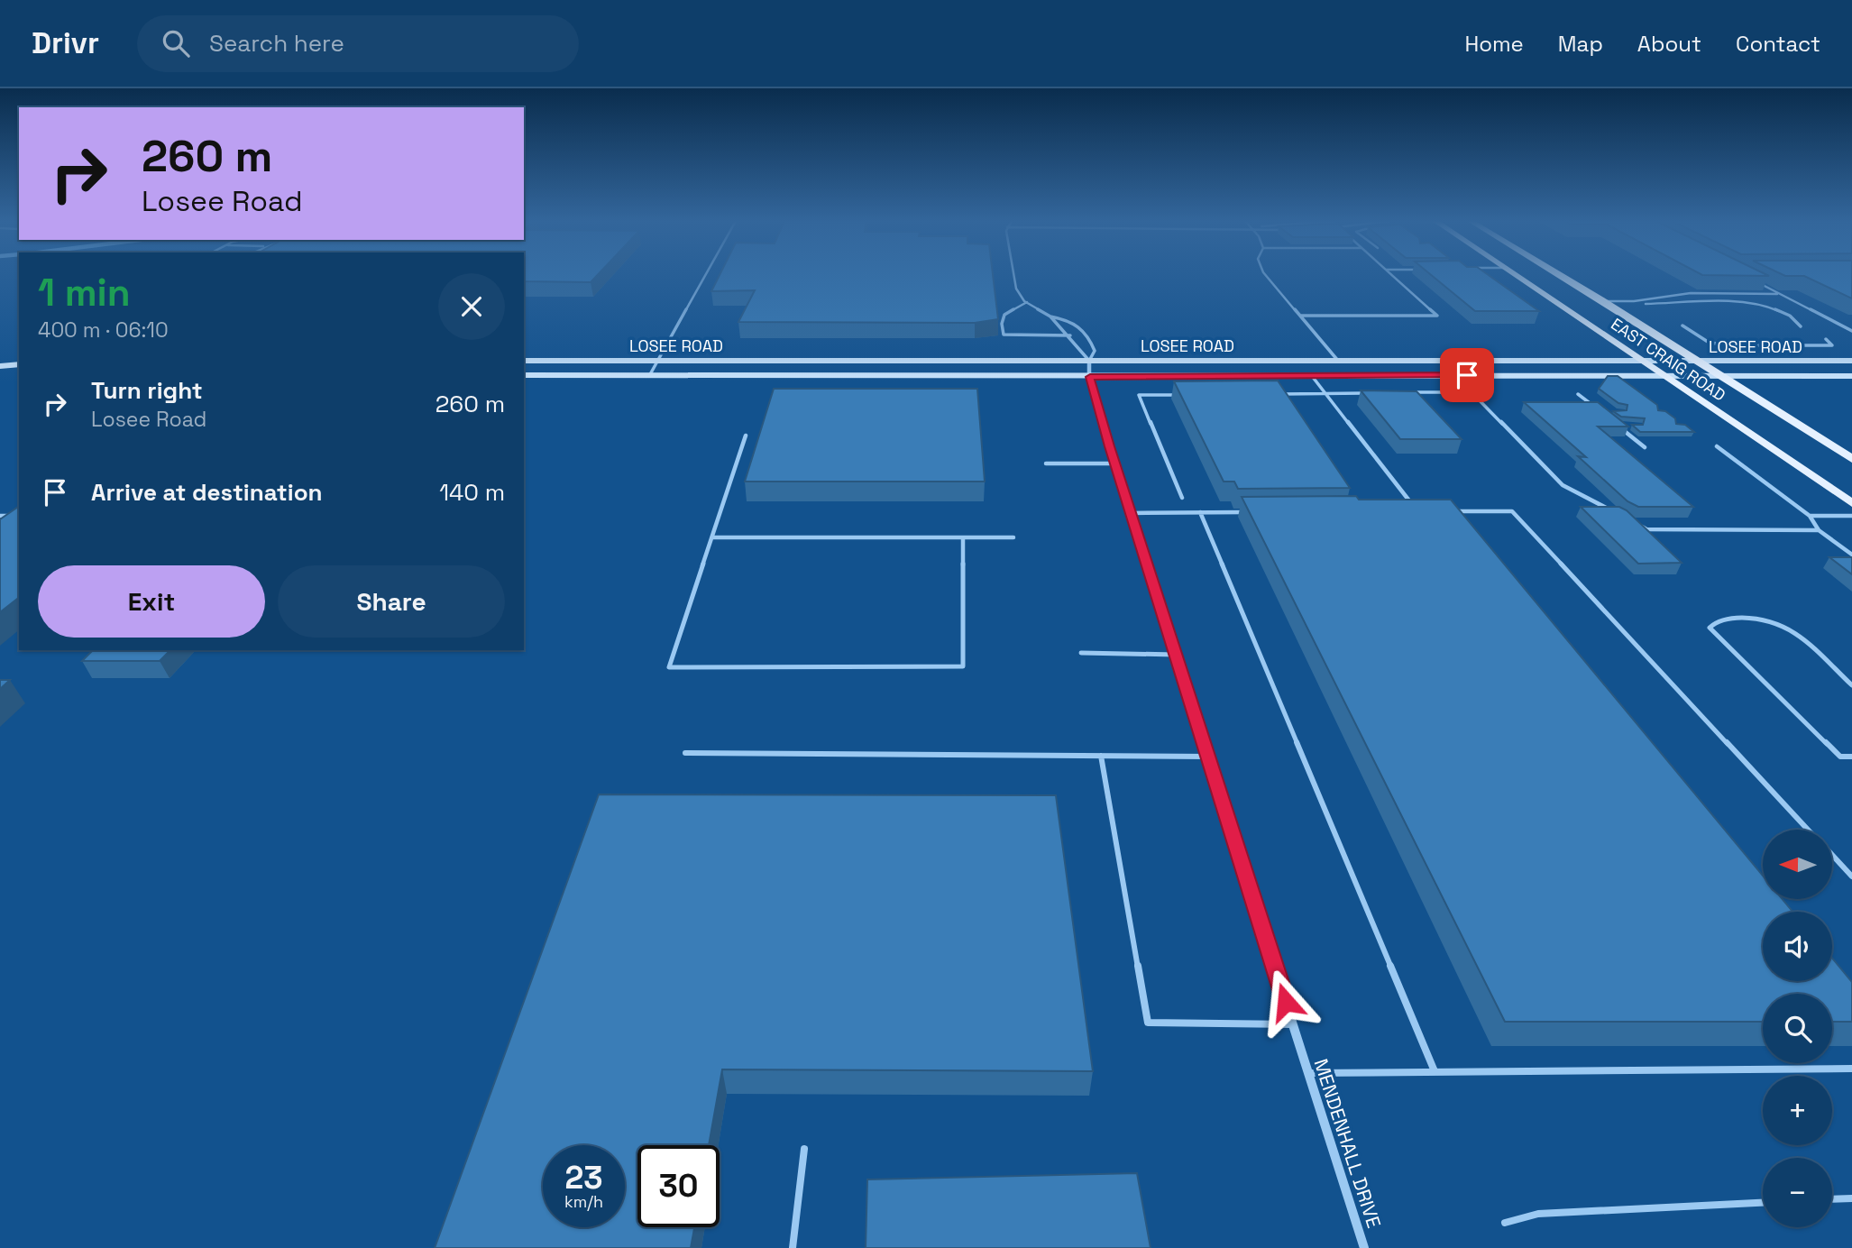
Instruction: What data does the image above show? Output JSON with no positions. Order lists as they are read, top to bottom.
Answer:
{
  "streets": {
    "main road": ["LOSEE ROAD", "EAST CRAIG ROAD"],
    "street": ["MENDENHALL DRIVE"]
  },
  "crossings": [
    ["LOSEE ROAD", "EAST CRAIG ROAD"],
    ["LOSEE ROAD", "MENDENHALL DRIVE"]
  ],
  "north": "left",
  "page": {
    "header": "Drivr",
    "search": "Search here",
    "nav": [
      "Home",
      "Map",
      "About",
      "Contact"
    ],
    "turn": ["260 m", "Losee Road"],
    "heading": ["1 min", "400 m · 06:10"],
    "list": [
      {
        "name": "Turn right",
        "note": "Losee Road",
        "value": "260 m"
      },
      {
        "name": "Arrive at destination",
        "value": "140 m"
      }
    ],
    "buttons": ["Exit", "Share"],
    "map_buttons": ["+", "−"],
    "speed": "23 km/h",
    "limit": "30"
  }
}
